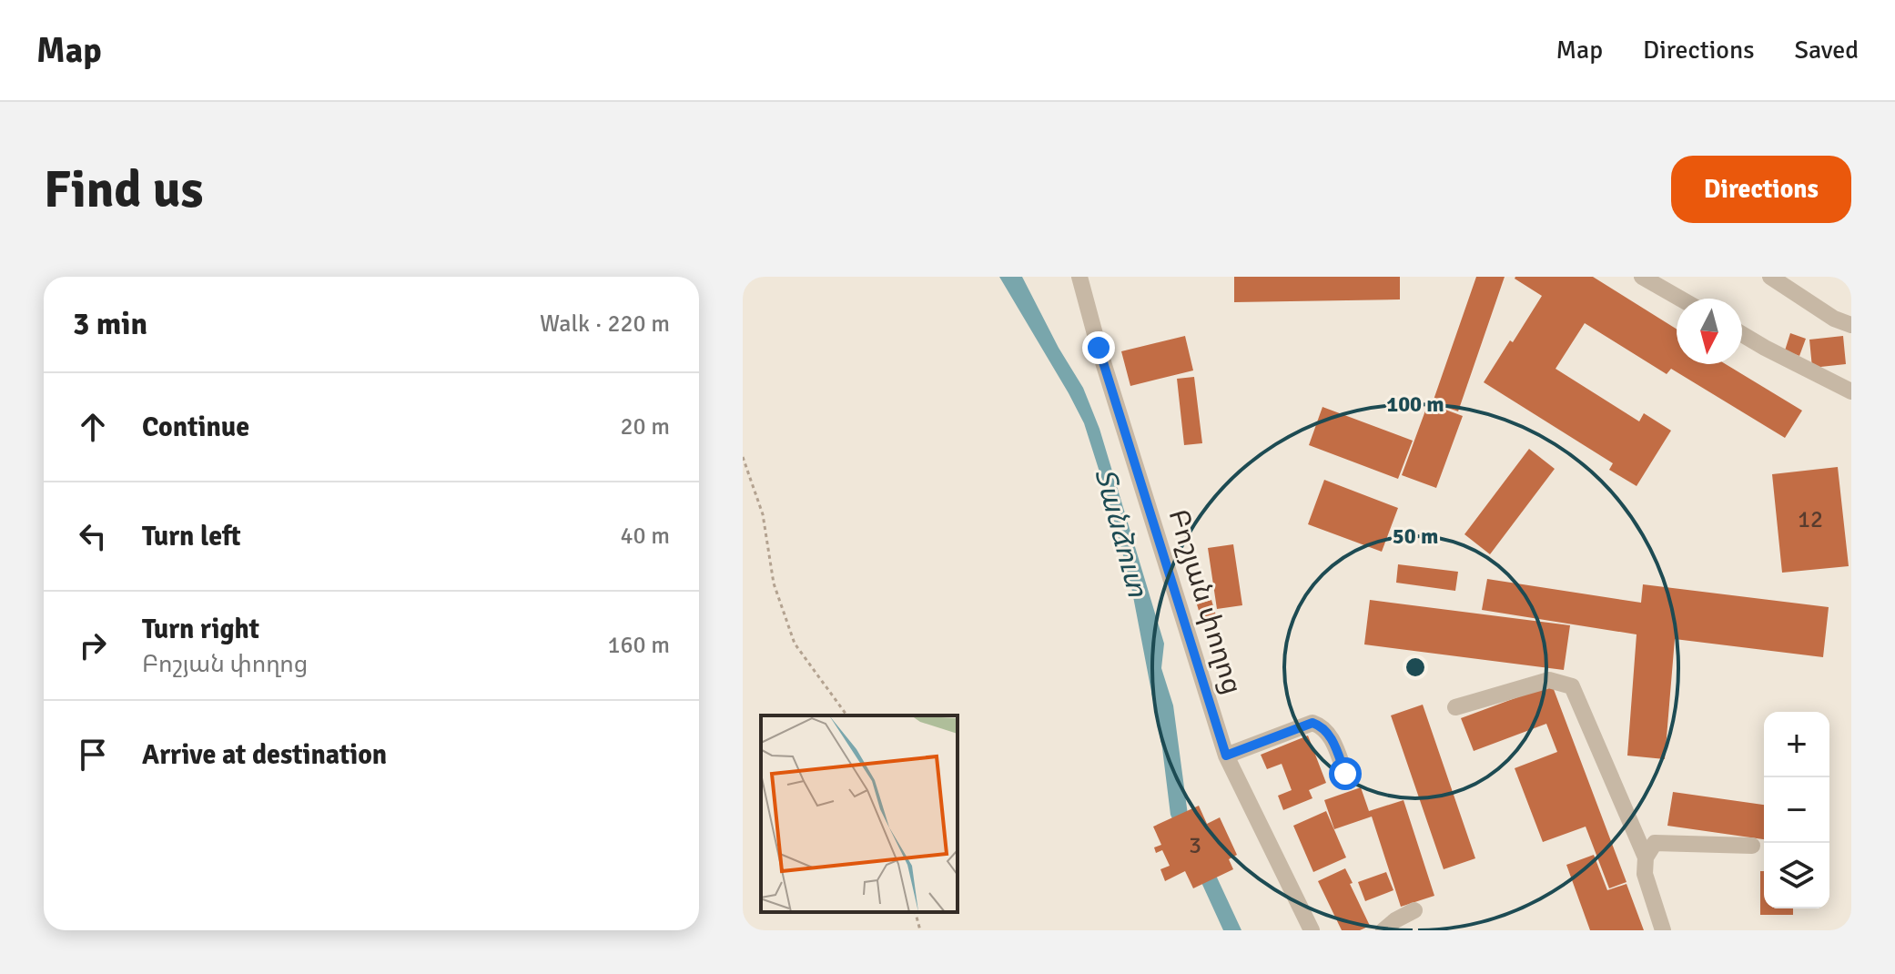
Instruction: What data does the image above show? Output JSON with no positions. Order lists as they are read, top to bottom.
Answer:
{
  "streets": {
    "street": ["Բոշյան փողոց"]
  },
  "water": ["Տանձուտ"],
  "house_numbers": ["12", "3"],
  "north": "bottom",
  "page": {
    "header": "Map",
    "nav": ["Map", "Directions", "Saved"],
    "buttons": "Directions",
    "title": "Find us",
    "heading": ["3 min", "Walk · 220 m"],
    "list": [
      ["Continue", "20 m"],
      ["Turn left", "40 m"],
      ["Turn right", "Բոշյան փողոց", "160 m"],
      "Arrive at destination"
    ],
    "map_buttons": ["+", "−"]
  },
  "rings": ["100 m", "50 m"]
}
